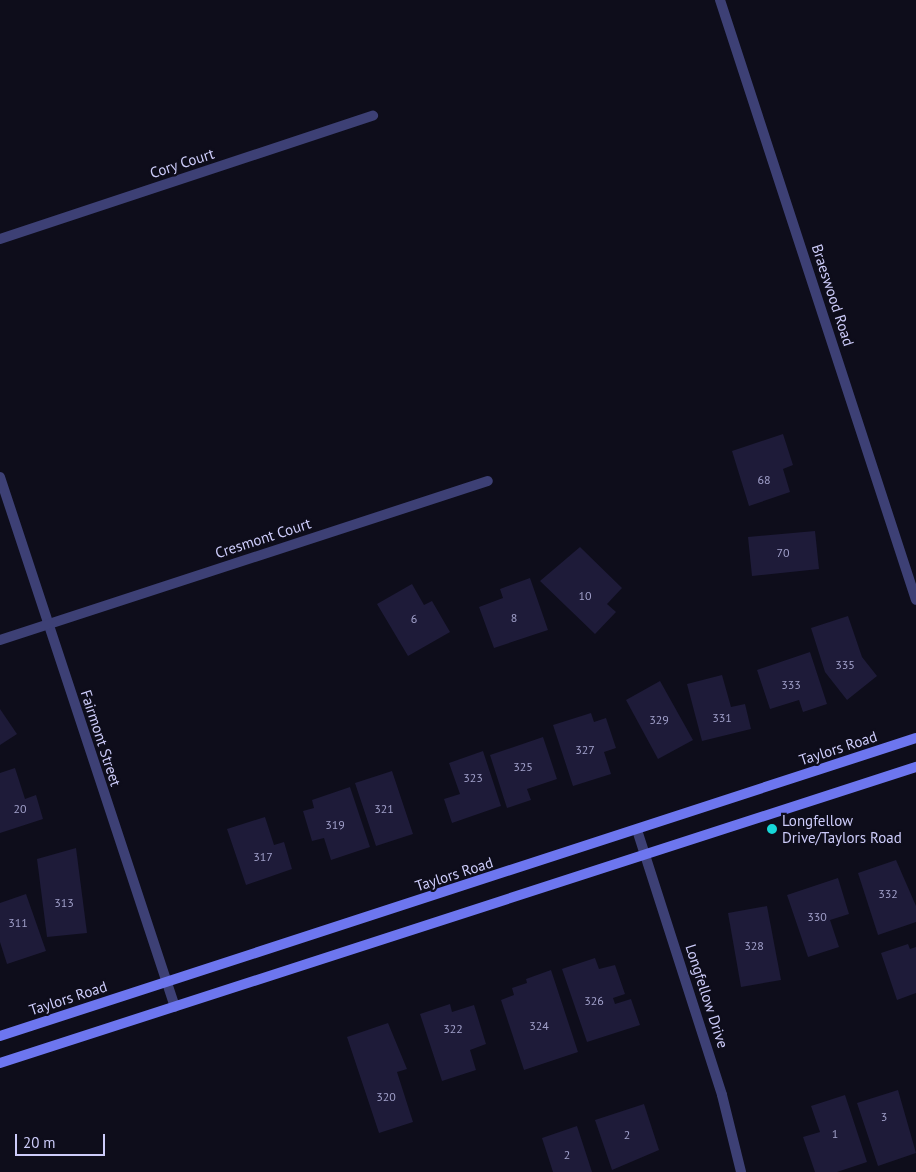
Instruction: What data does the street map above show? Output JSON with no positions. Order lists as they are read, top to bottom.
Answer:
{
  "streets": {
    "main road": ["Taylors Road"],
    "street": [
      "Cory Court",
      "Braeswood Road",
      "Cresmont Court",
      "Fairmont Street",
      "Longfellow Drive"
    ]
  },
  "crossings": [
    ["Cresmont Court", "Fairmont Street"],
    ["Fairmont Street", "Taylors Road"],
    ["Taylors Road", "Longfellow Drive"]
  ],
  "places": ["Longfellow Drive/Taylors Road"],
  "house_numbers": [
    "68",
    "70",
    "10",
    "8",
    "6",
    "335",
    "333",
    "331",
    "329",
    "327",
    "325",
    "323",
    "20",
    "321",
    "319",
    "317",
    "332",
    "313",
    "330",
    "311",
    "328",
    "326",
    "324",
    "322",
    "320",
    "3",
    "1",
    "2",
    "2"
  ],
  "scale_bar": "20 m"
}
